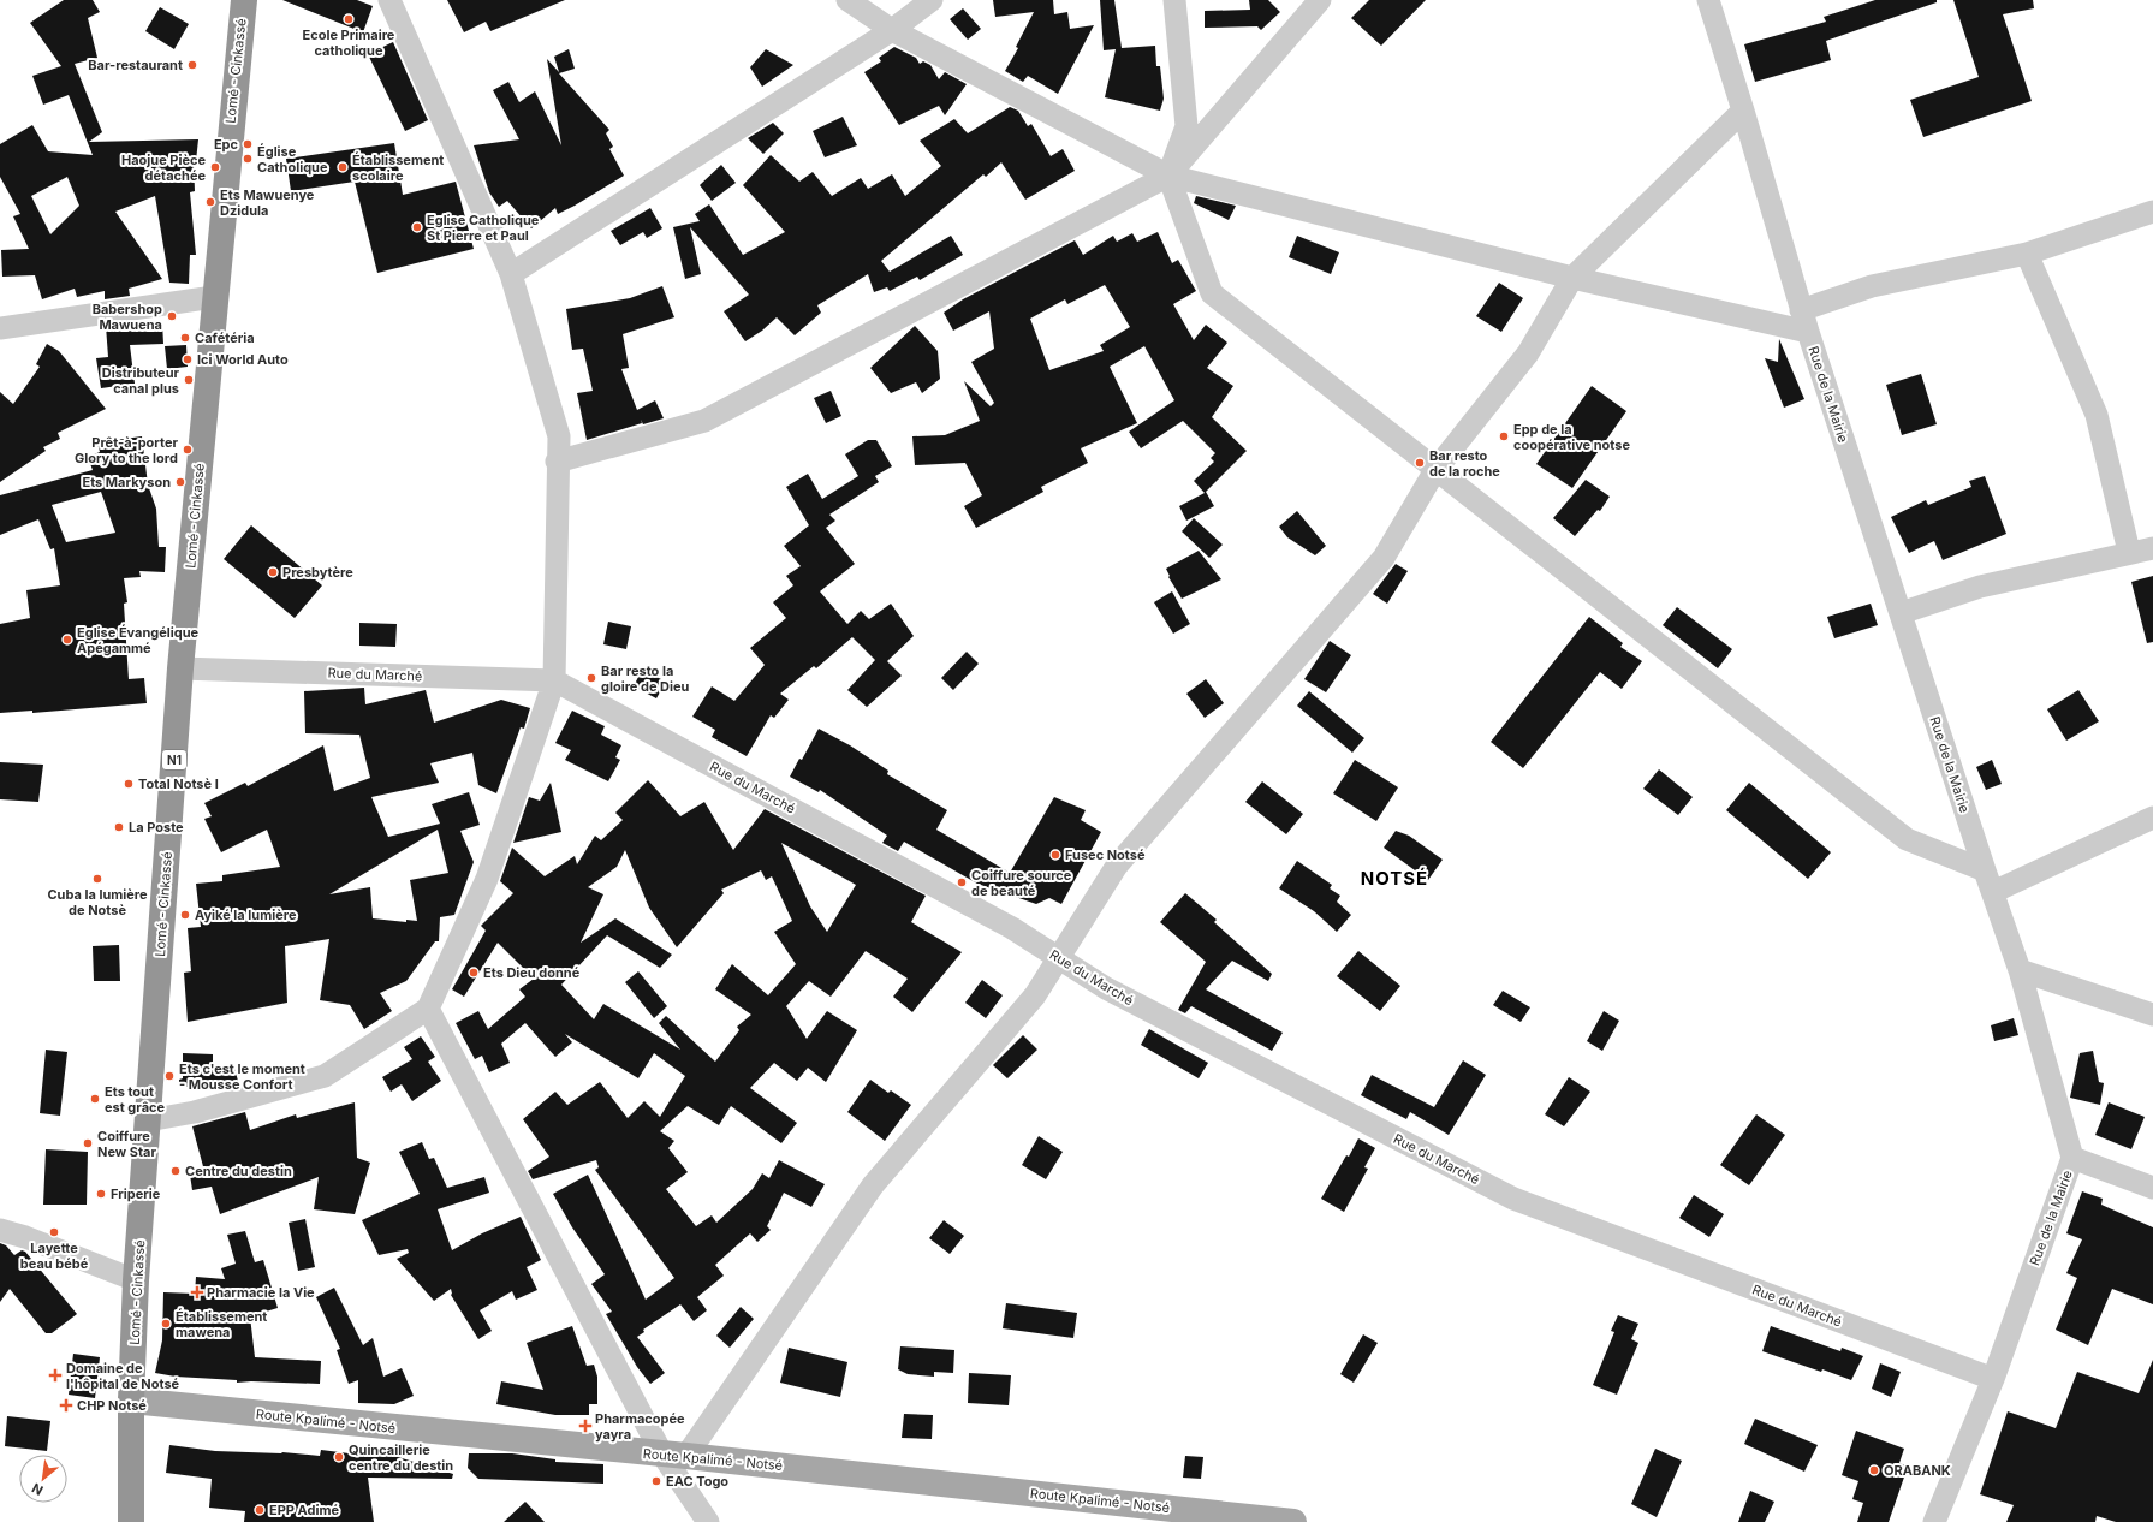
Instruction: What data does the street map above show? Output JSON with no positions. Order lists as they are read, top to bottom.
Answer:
{
  "streets": {
    "highway": ["Lomé - Cinkassé", "N1"],
    "main road": ["Route Kpalimé - Notsé"],
    "street": ["Rue de la Mairie", "Rue du Marché"]
  },
  "crossings": [
    ["Lomé - Cinkassé", "Rue du Marché"],
    ["Lomé - Cinkassé", "Route Kpalimé - Notsé"],
    ["Rue de la Mairie", "Rue du Marché"]
  ],
  "districts": ["NOTSÉ"],
  "places": {
    "other": [
      "Ecole Primaire catholique",
      "Bar-restaurant",
      "Epc",
      "Église Catholique",
      "Haojue Pièce détachée",
      "Établissement scolaire",
      "Ets Mawuenye Dzidula",
      "Eglise Catholique St Pierre et Paul",
      "Babershop Mawuena",
      "Cafétéria",
      "Ici World Auto",
      "Distributeur canal plus",
      "Epp de la coopérative notse",
      "Prêt-à-porter Glory to the lord",
      "Bar resto de la roche",
      "Ets Markyson",
      "Presbytère",
      "Eglise Évangélique Apégammé",
      "Bar resto la gloire de Dieu",
      "Total Notsè I",
      "La Poste",
      "Fusec Notsé",
      "Cuba la lumière de Notsè",
      "Coiffure source de beauté",
      "Ayiké la lumière",
      "Ets Dieu donné",
      "Ets c'est le moment - Mousse Confort",
      "Ets tout est grâce",
      "Coiffure New Star",
      "Centre du destin",
      "Friperie",
      "Layette beau bébé",
      "Établissement mawena",
      "Quincaillerie centre du destin",
      "ORABANK",
      "EAC Togo",
      "EPP Adimé"
    ],
    "health": [
      "Pharmacie la Vie",
      "Domaine de l'hôpital de Notsé",
      "CHP Notsé",
      "Pharmacopée yayra"
    ]
  },
  "north": "bottom left"
}
